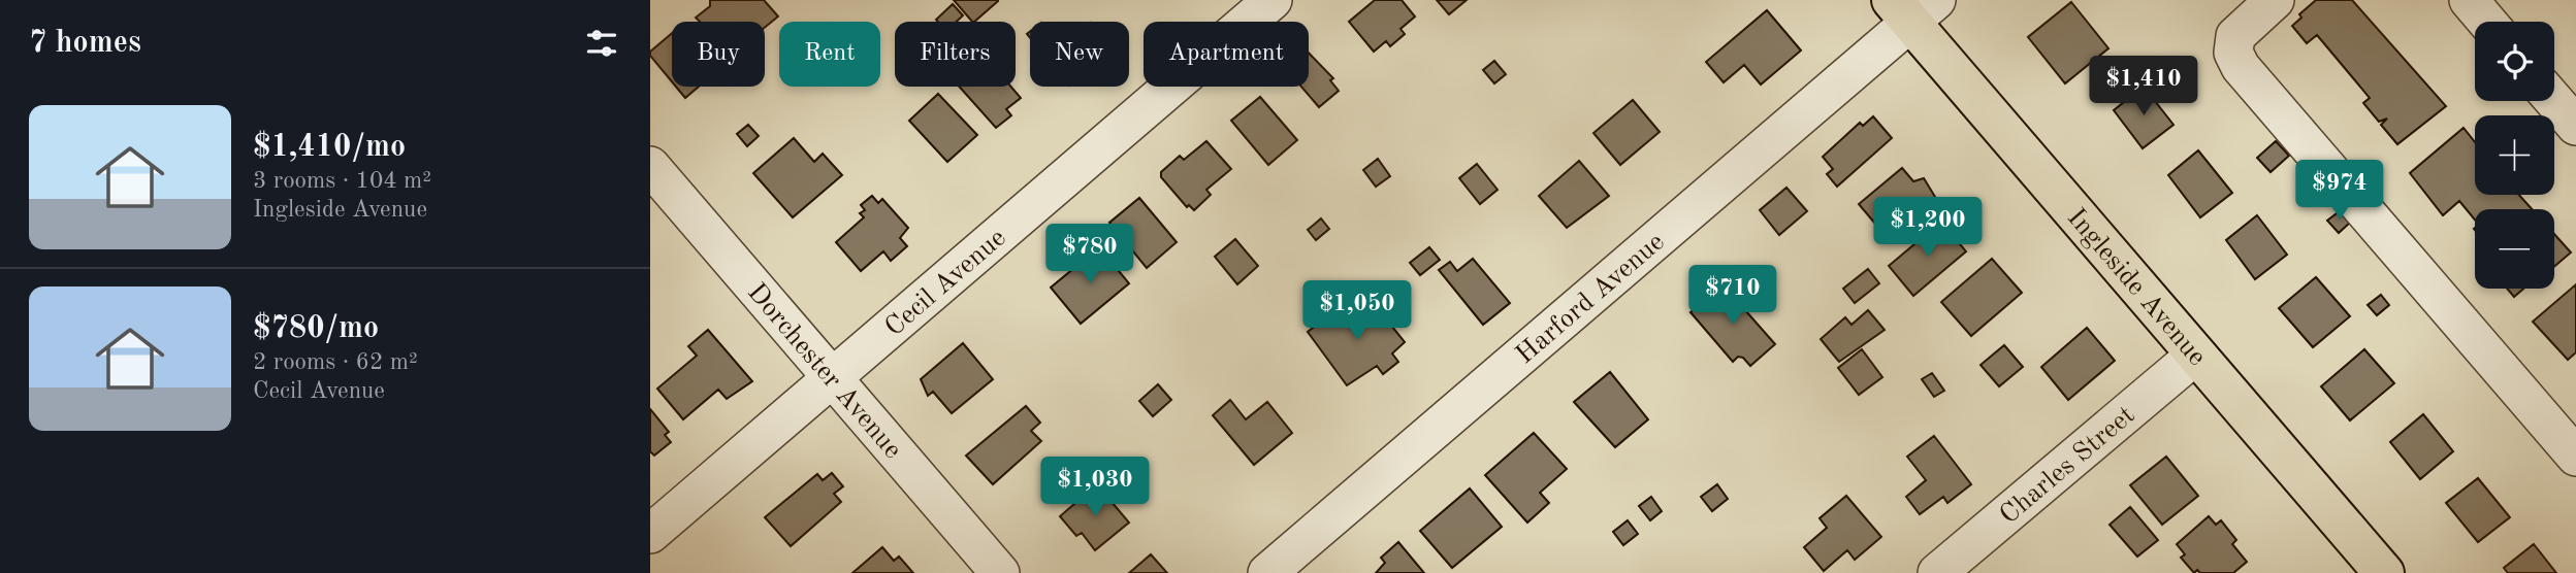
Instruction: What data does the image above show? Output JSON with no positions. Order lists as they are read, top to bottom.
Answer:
{
  "streets": {
    "main road": ["Ingleside Avenue"],
    "street": [
      "Cecil Avenue",
      "Harford Avenue",
      "Dorchester Avenue",
      "Charles Street"
    ]
  },
  "crossings": [
    ["Cecil Avenue", "Dorchester Avenue"],
    ["Ingleside Avenue", "Harford Avenue"],
    ["Ingleside Avenue", "Charles Street"]
  ],
  "page": {
    "heading": "7 homes",
    "map_buttons": ["+", "−"],
    "chip": [
      "Buy",
      "Rent",
      "Filters",
      "New",
      "Apartment"
    ],
    "price": [
      "$1,410",
      "$974",
      "$1,200",
      "$780",
      "$710",
      "$1,050",
      "$1,030"
    ],
    "list": [
      {
        "name": "$1,410/mo",
        "note": "3 rooms · 104 m² · Ingleside Avenue"
      },
      {
        "name": "$780/mo",
        "note": "2 rooms · 62 m² · Cecil Avenue"
      }
    ]
  }
}
